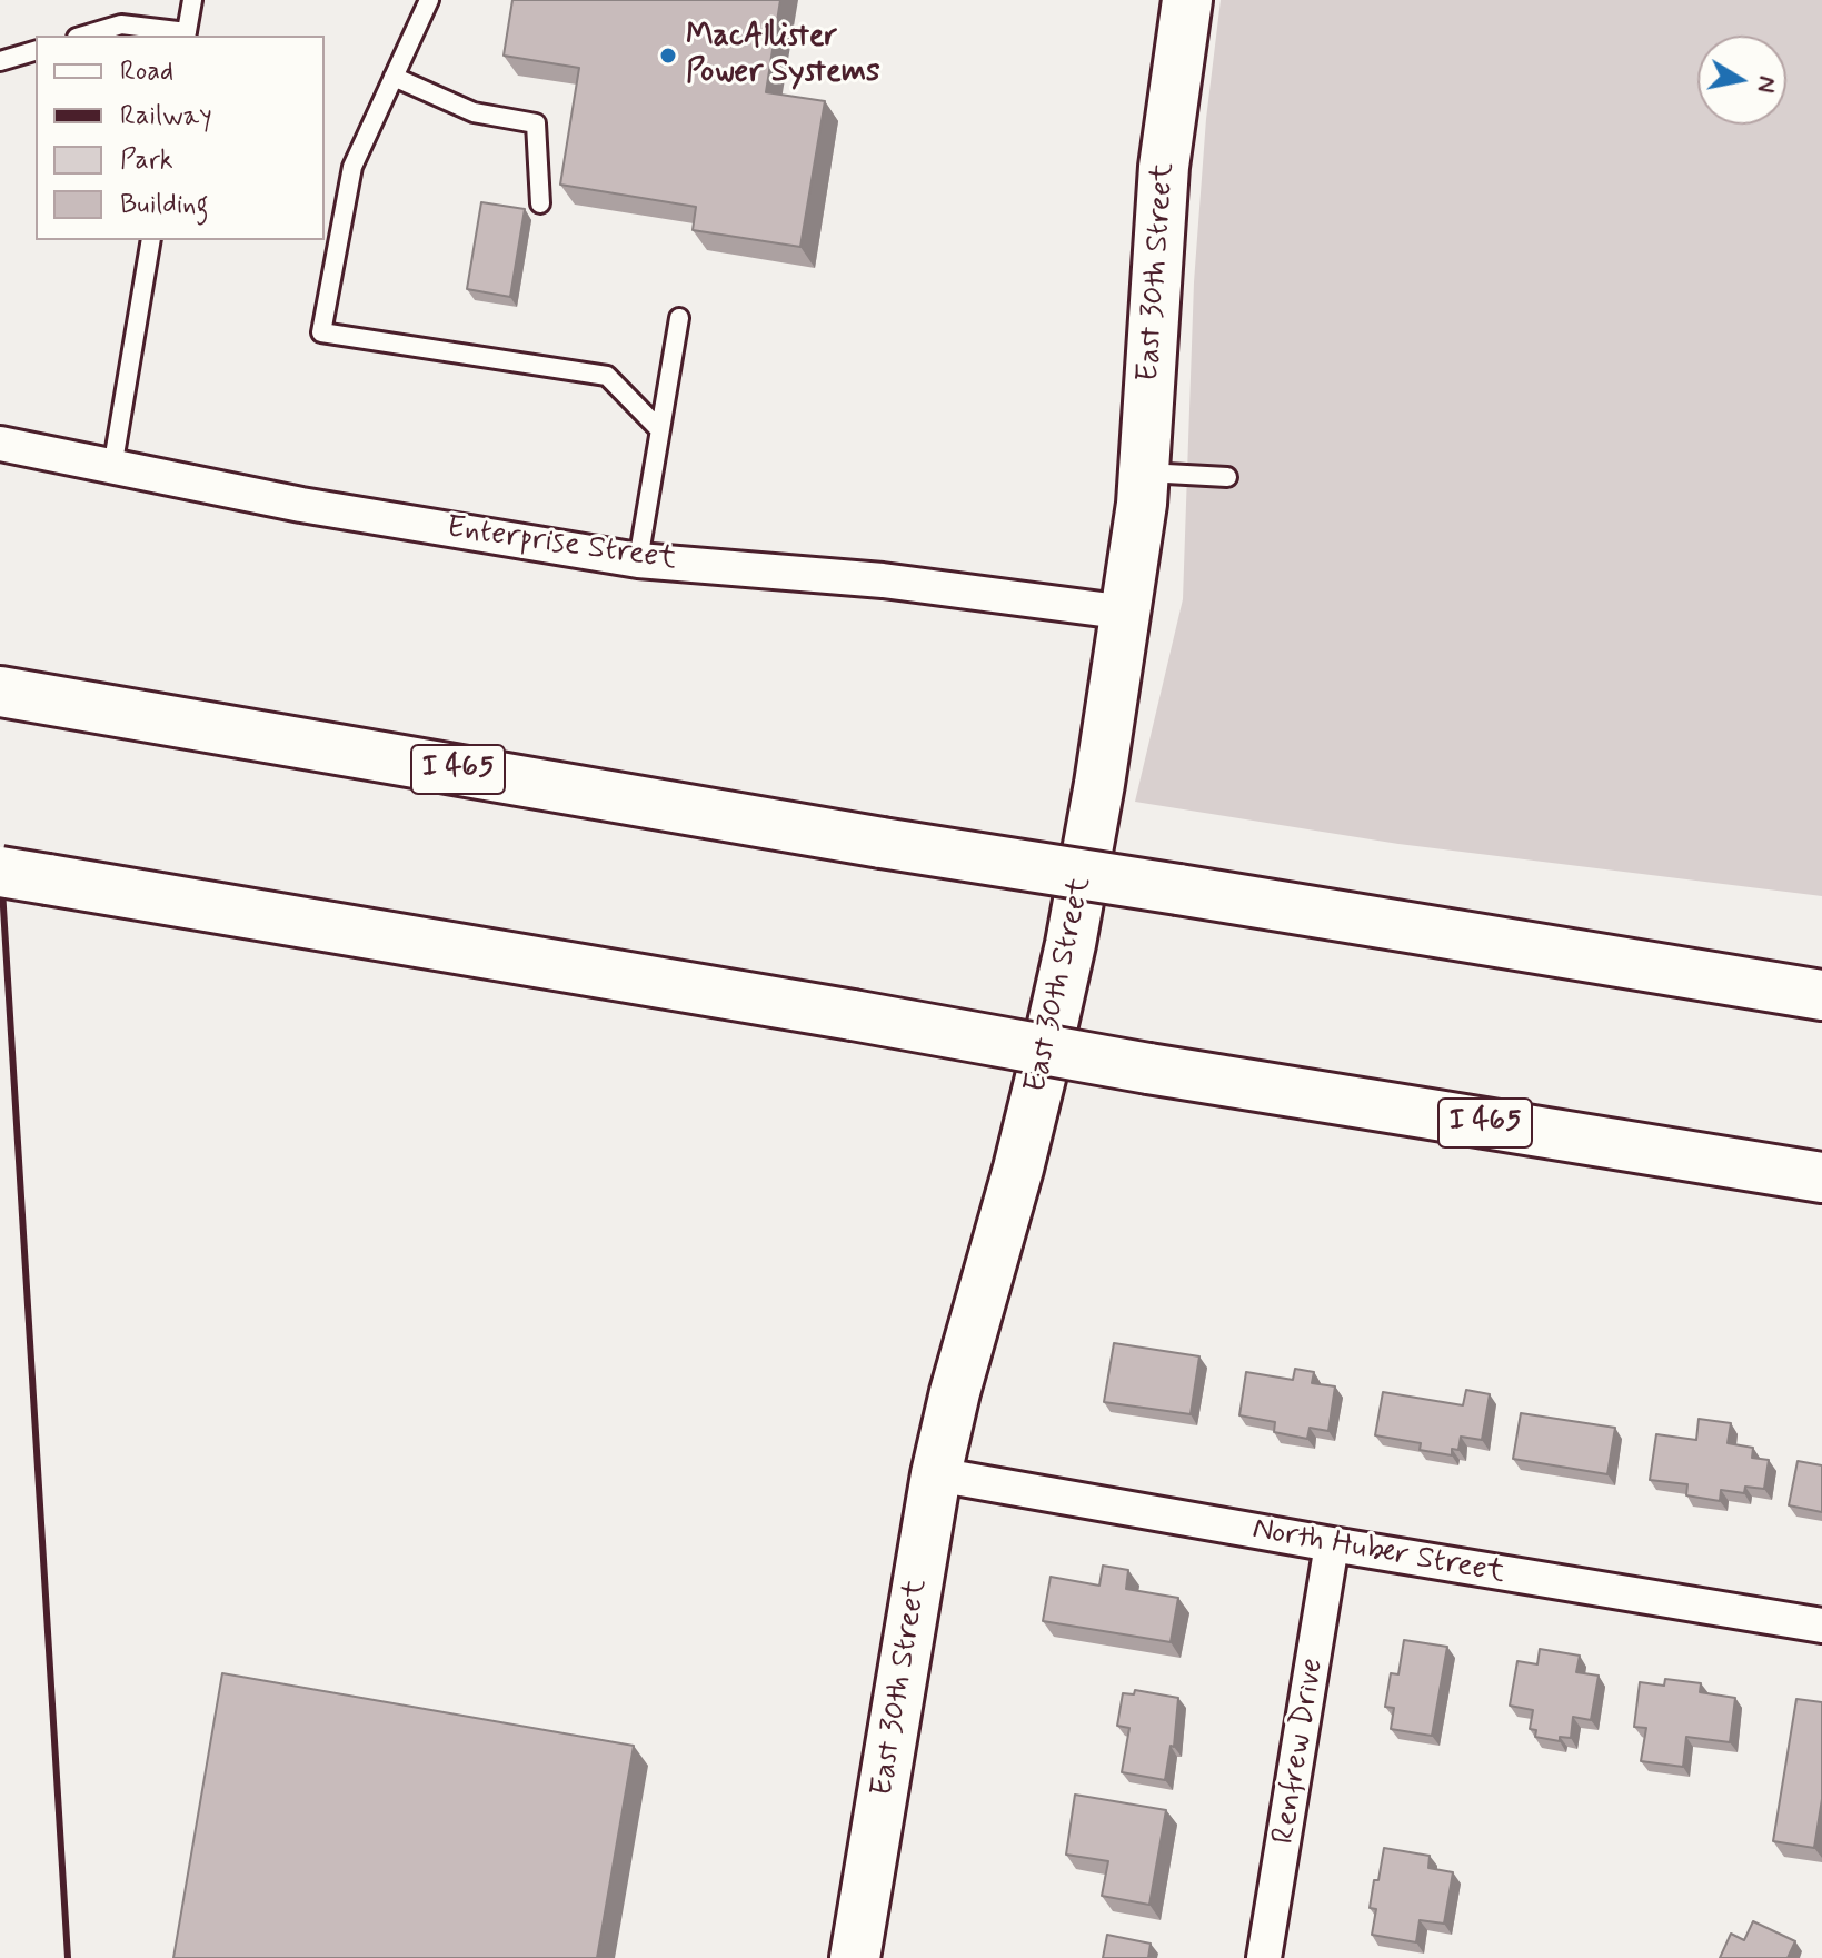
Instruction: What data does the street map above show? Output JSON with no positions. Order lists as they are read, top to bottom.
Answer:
{
  "streets": {
    "main road": ["East 30th Street", "I 465"],
    "street": ["Enterprise Street", "North Huber Street", "Renfrew Drive"]
  },
  "crossings": [
    ["East 30th Street", "Enterprise Street"],
    ["East 30th Street", "North Huber Street"],
    ["North Huber Street", "Renfrew Drive"]
  ],
  "places": ["MacAllister Power Systems"],
  "legend": [
    "Road",
    "Railway",
    "Park",
    "Building"
  ],
  "north": "right"
}
